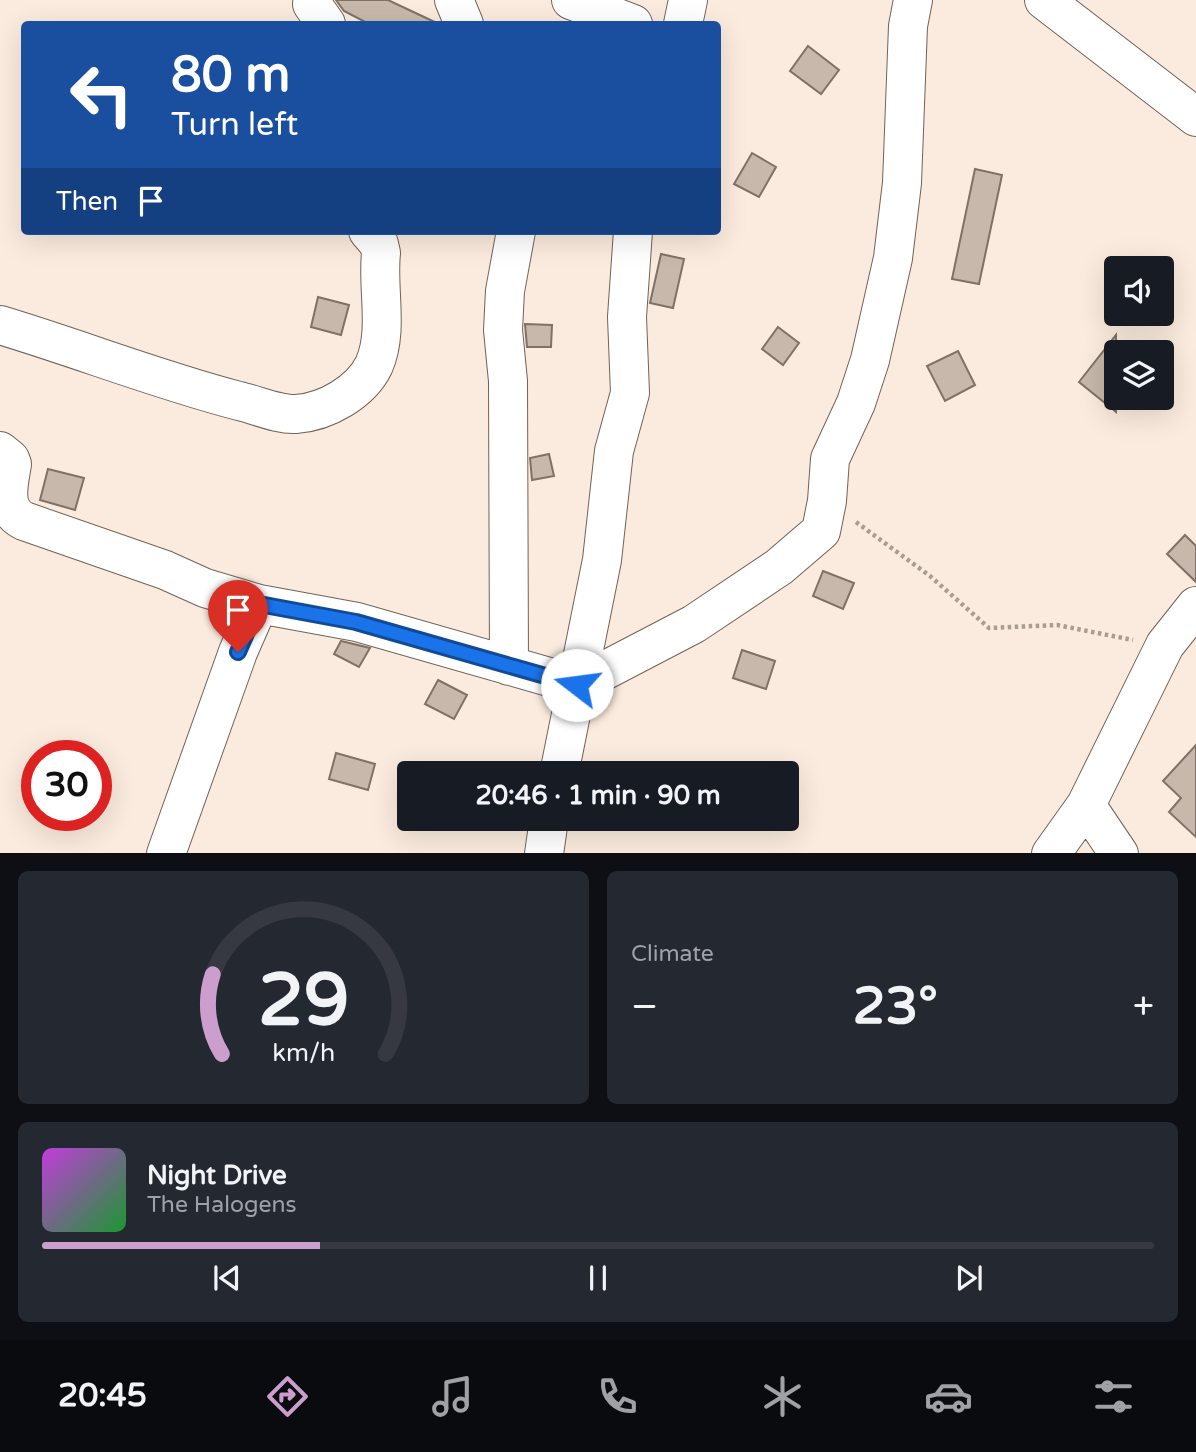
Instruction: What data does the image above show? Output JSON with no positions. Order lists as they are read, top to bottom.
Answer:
{
  "page": {
    "turn": ["80 m", "Turn left"],
    "then": "Then",
    "limit": "30",
    "trip": "20:46 · 1 min · 90 m",
    "tile": "Climate",
    "heat": ["−", "23°", "+"],
    "song": ["Night Drive", "The Halogens"],
    "tabs": "20:45",
    "gauge": ["29", "km/h"]
  }
}
